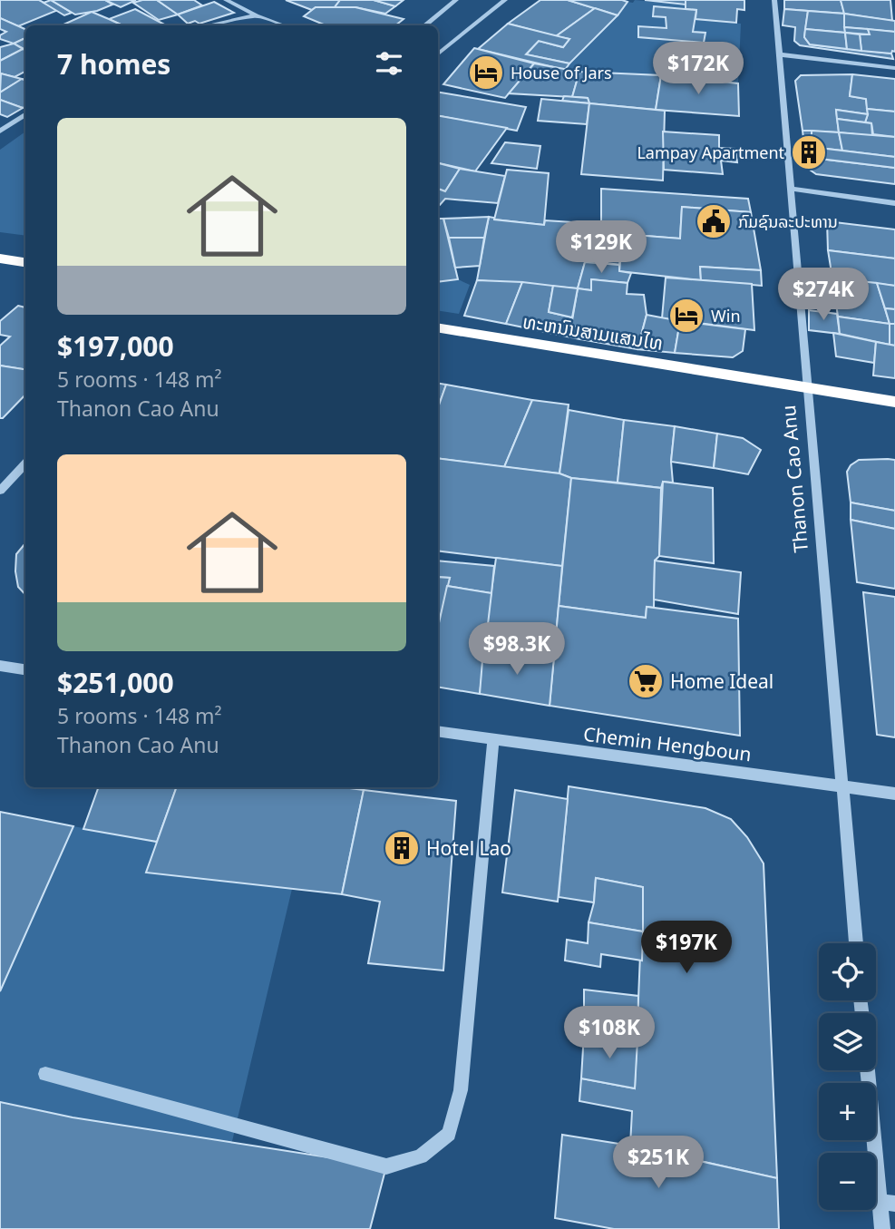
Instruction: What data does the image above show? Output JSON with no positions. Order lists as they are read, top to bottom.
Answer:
{
  "streets": {
    "highway": ["ທະຫນົນສາມແສນໄທ"],
    "street": ["Thanon Cao Anu", "Chemin Hengboun"]
  },
  "crossings": [
    ["ທະຫນົນສາມແສນໄທ", "Thanon Cao Anu"],
    ["Thanon Cao Anu", "Chemin Hengboun"]
  ],
  "places": {
    "hotel": ["House of Jars", "Win"],
    "building": ["Lampay Apartment", "Hotel Lao"],
    "public building": ["ກົມຊົນລະປະທານ"],
    "supermarket": ["Home Ideal"]
  },
  "page": {
    "heading": "7 homes",
    "price": [
      "$172K",
      "$129K",
      "$274K",
      "$98.3K",
      "$197K",
      "$108K",
      "$251K"
    ],
    "list": [
      {
        "name": "$197,000",
        "note": "5 rooms · 148 m² · Thanon Cao Anu"
      },
      {
        "name": "$251,000",
        "note": "5 rooms · 148 m² · Thanon Cao Anu"
      }
    ],
    "map_buttons": ["+", "−"]
  }
}
